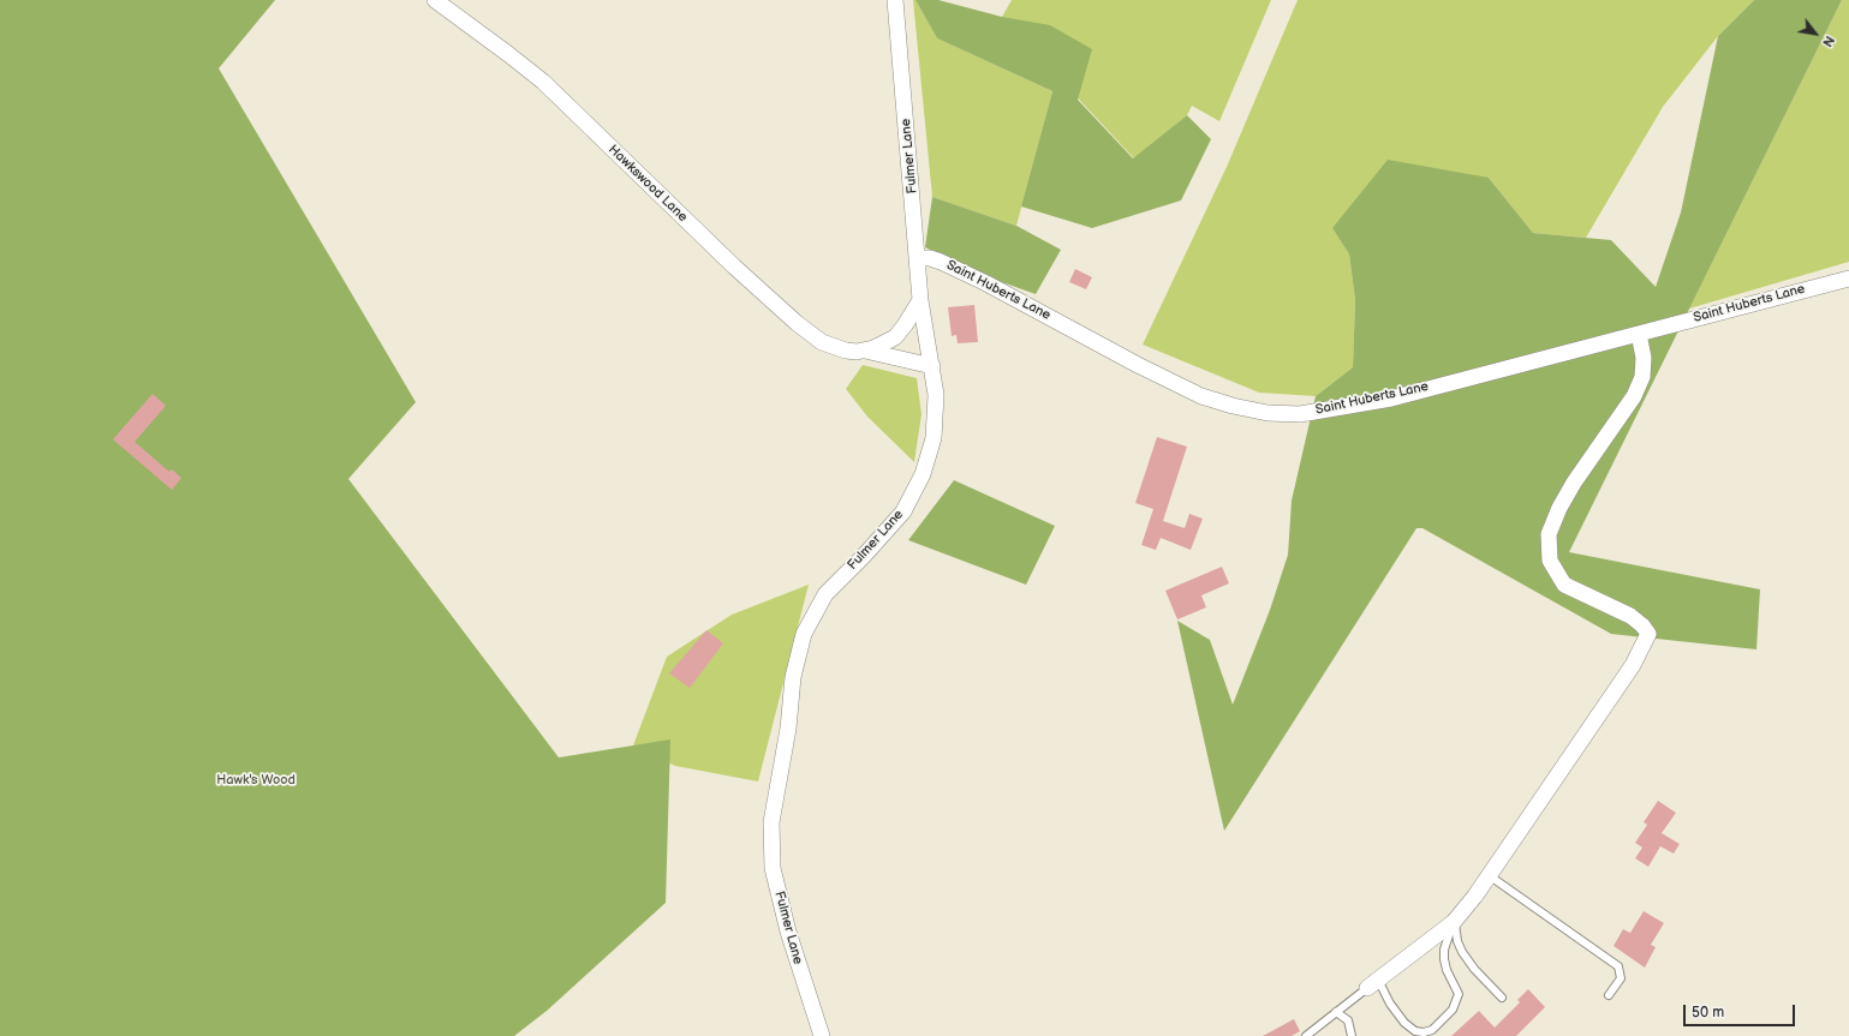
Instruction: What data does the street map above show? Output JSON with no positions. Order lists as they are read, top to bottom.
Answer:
{
  "streets": {
    "street": ["Fulmer Lane", "Hawkswood Lane", "Saint Huberts Lane"]
  },
  "crossings": [
    ["Fulmer Lane", "Hawkswood Lane"],
    ["Fulmer Lane", "Saint Huberts Lane"]
  ],
  "parks": ["Hawk's Wood"],
  "scale_bar": "50 m",
  "north": "bottom right"
}
